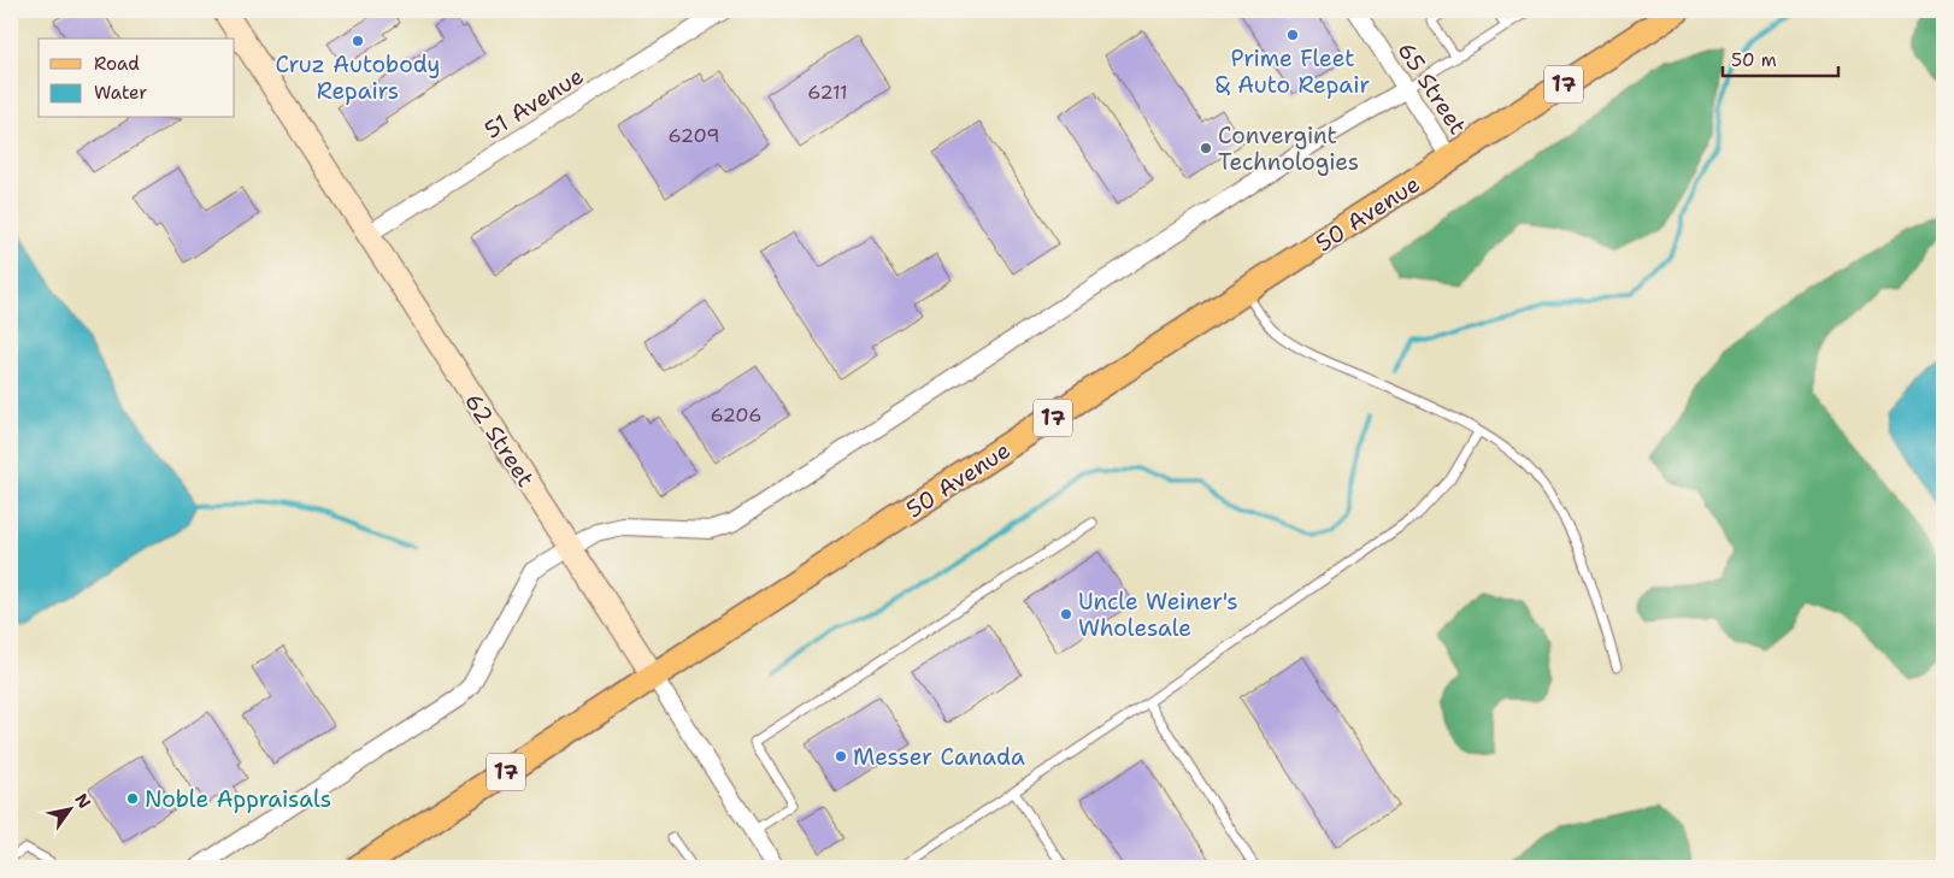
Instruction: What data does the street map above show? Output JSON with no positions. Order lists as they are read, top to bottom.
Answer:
{
  "streets": {
    "main road": ["17", "50 Avenue", "62 Street"],
    "street": ["65 Street", "51 Avenue"]
  },
  "crossings": [
    ["65 Street", "50 Avenue"],
    ["51 Avenue", "62 Street"],
    ["50 Avenue", "62 Street"]
  ],
  "places": [
    "Prime Fleet & Auto Repair",
    "Cruz Autobody Repairs",
    "Convergint Technologies",
    "Uncle Weiner's Wholesale",
    "Messer Canada",
    "Noble Appraisals"
  ],
  "house_numbers": ["6211", "6209", "6206"],
  "legend": ["Road", "Water"],
  "scale_bar": "50 m",
  "north": "top right"
}
